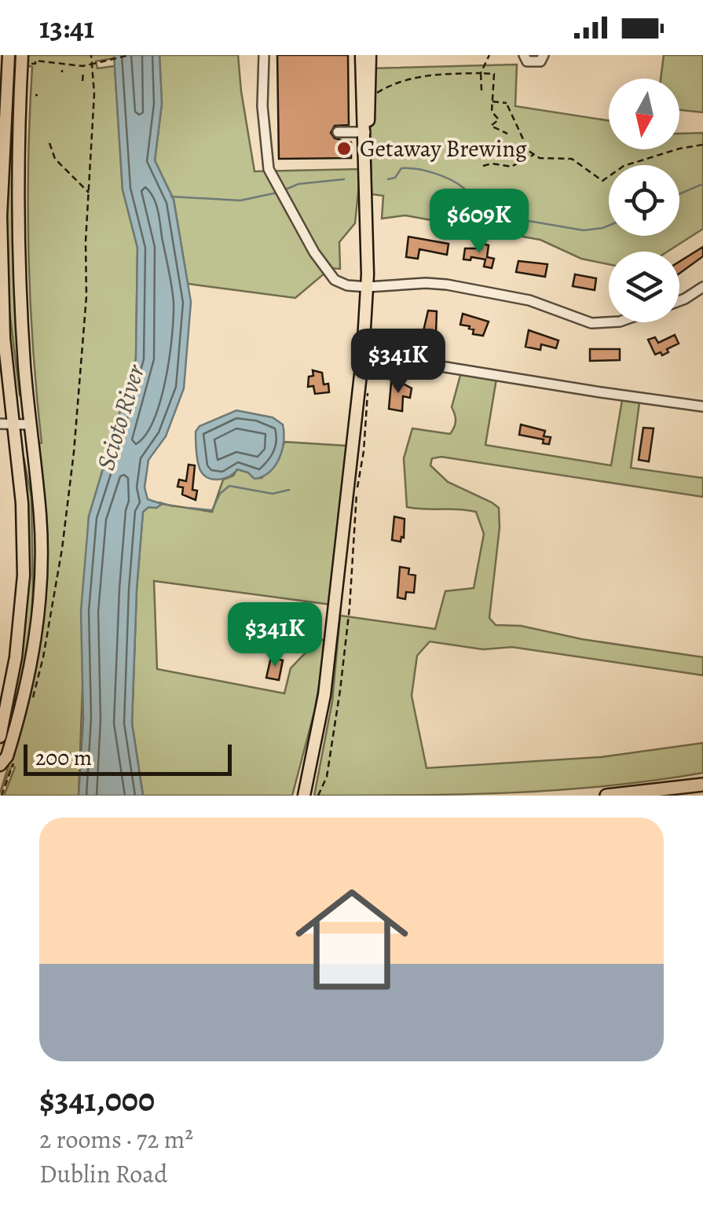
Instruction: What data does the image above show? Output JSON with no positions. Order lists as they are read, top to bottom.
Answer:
{
  "water": ["Scioto River"],
  "places": ["Getaway Brewing"],
  "scale_bar": "200 m",
  "north": "bottom",
  "page": {
    "status": "13:41",
    "price": ["$609K", "$341K", "$341K"],
    "scale": "200 m",
    "list": [
      {
        "name": "$341,000",
        "note": "2 rooms · 72 m² · Dublin Road"
      }
    ]
  }
}
